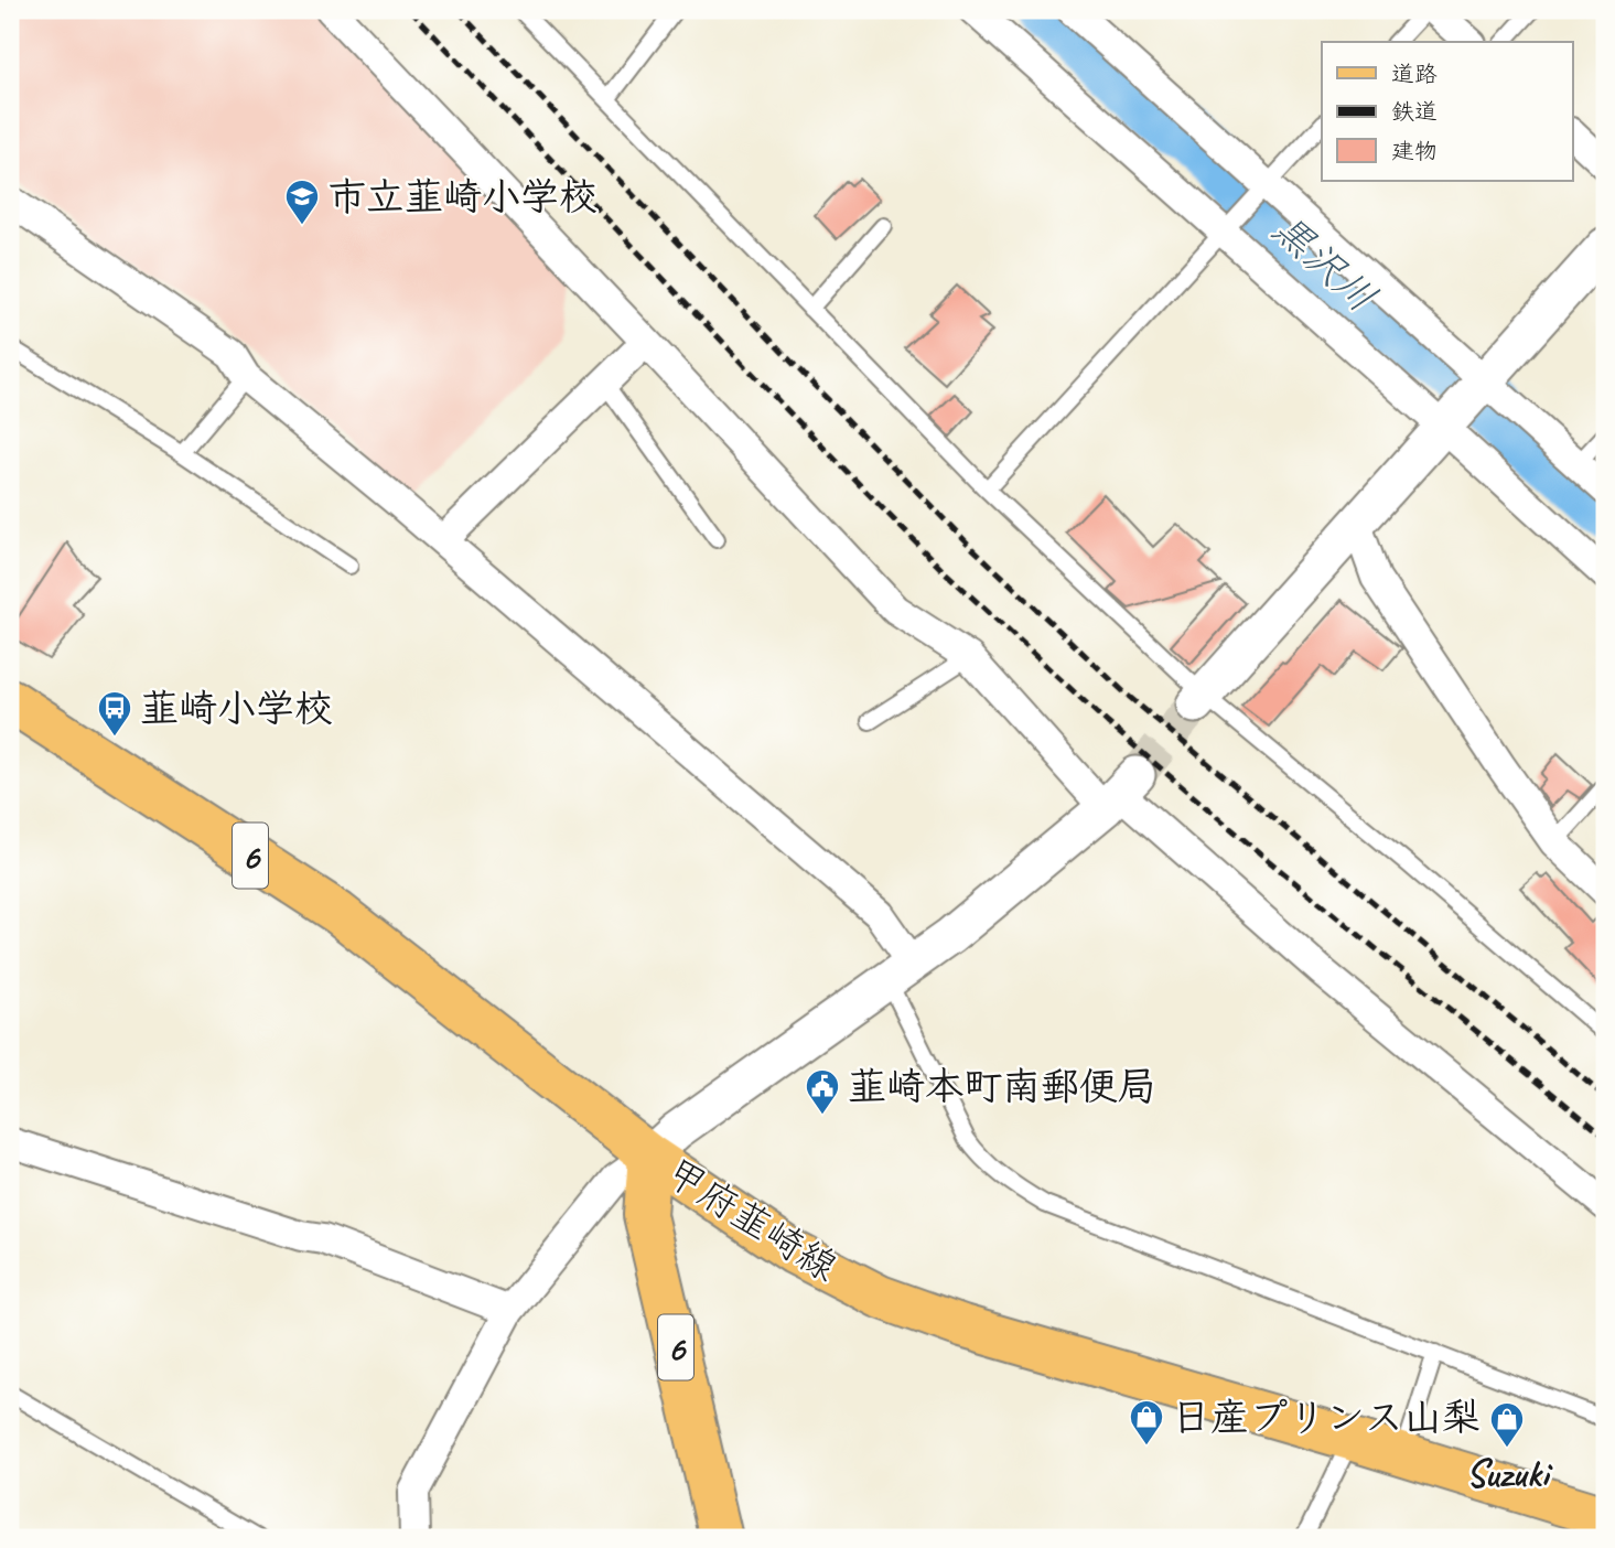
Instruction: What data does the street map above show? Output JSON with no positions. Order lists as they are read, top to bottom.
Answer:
{
  "streets": {
    "main road": ["6", "甲府韮崎線"]
  },
  "crossings": [
    ["6", "甲府韮崎線"]
  ],
  "water": ["黒沢川"],
  "places": {
    "school or university": ["市立韮崎小学校"],
    "bus stop": ["韮崎小学校"],
    "public building": ["韮崎本町南郵便局"],
    "shop": ["日産プリンス山梨", "Suzuki"]
  },
  "legend": ["道路", "鉄道", "建物"]
}
